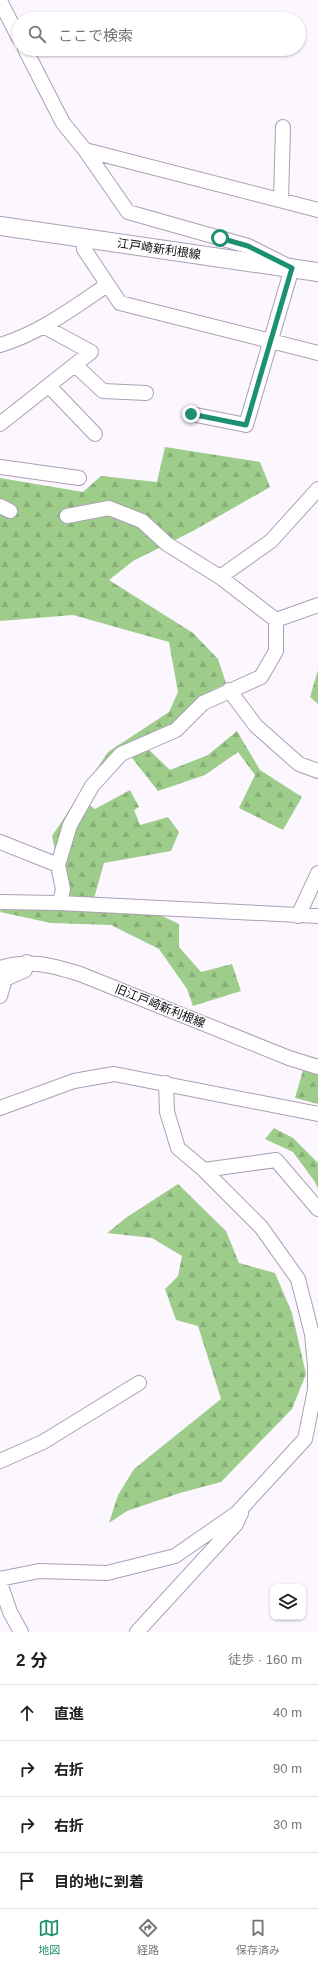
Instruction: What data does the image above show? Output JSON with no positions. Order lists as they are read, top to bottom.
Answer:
{
  "streets": {
    "main road": ["江戸崎新利根線"],
    "street": ["旧江戸崎新利根線"]
  },
  "page": {
    "search": "ここで検索",
    "heading": ["2 分", "徒歩 · 160 m"],
    "list": [
      ["直進", "40 m"],
      ["右折", "90 m"],
      ["右折", "30 m"],
      "目的地に到着"
    ],
    "nav": ["地図", "経路", "保存済み"]
  }
}
